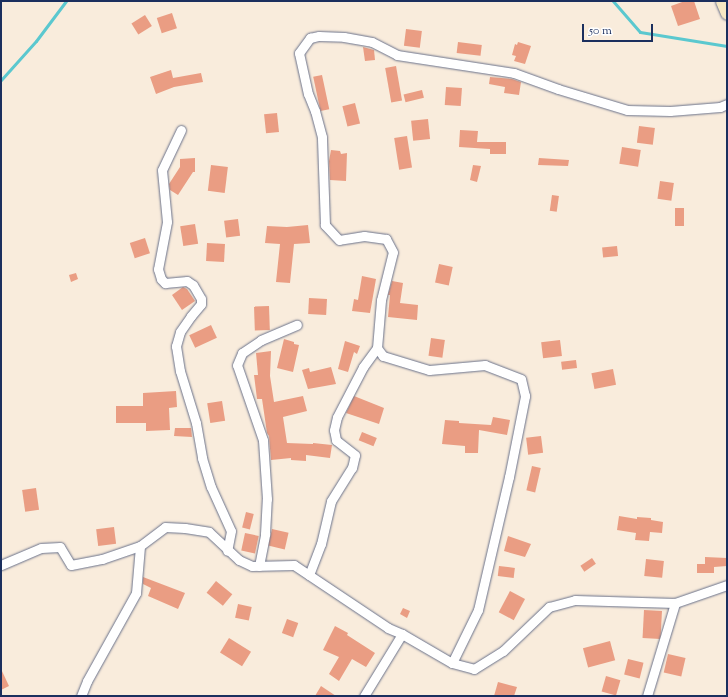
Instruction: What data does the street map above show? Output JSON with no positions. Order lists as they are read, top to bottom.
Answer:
{
  "scale_bar": "50 m"
}
